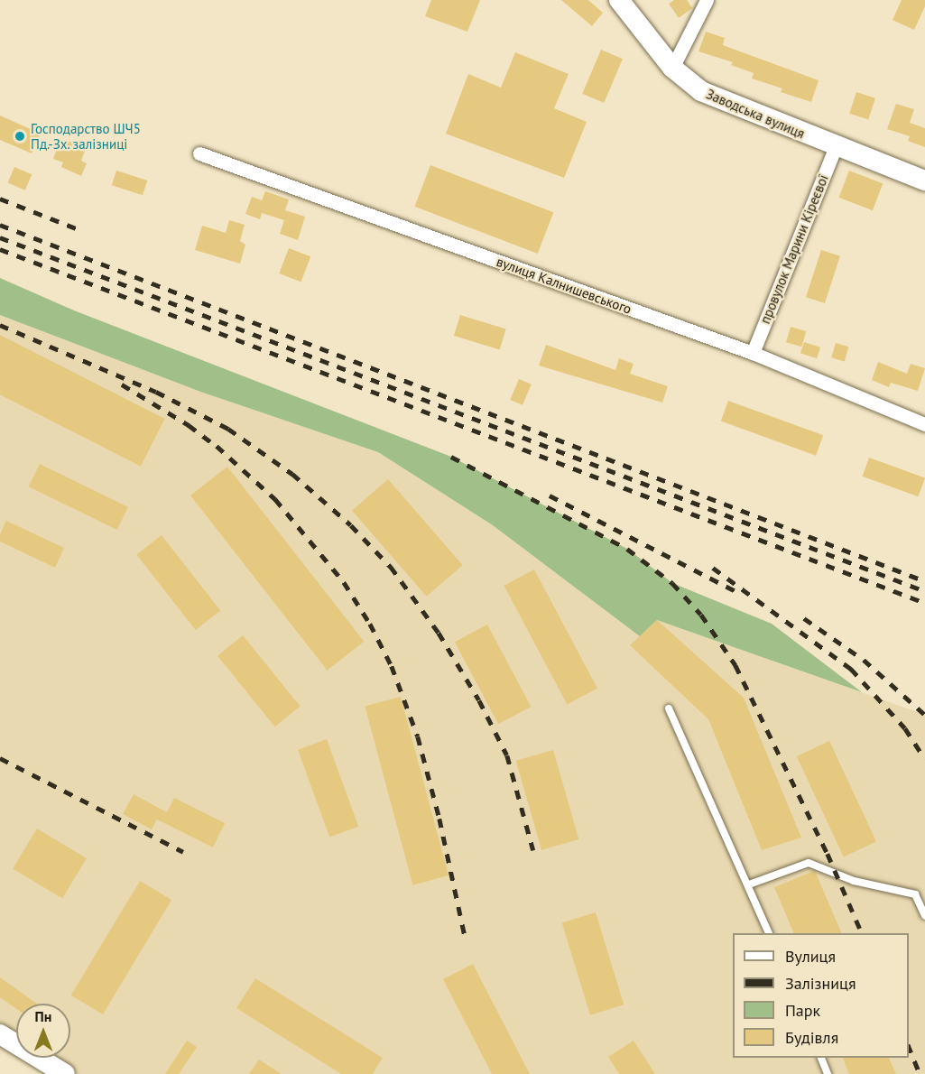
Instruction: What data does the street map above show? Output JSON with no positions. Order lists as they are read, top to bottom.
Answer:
{
  "streets": {
    "street": ["Заводська вулиця", "провулок Марини Кіреєвої", "вулиця Калнишевського"]
  },
  "crossings": [
    ["Заводська вулиця", "провулок Марини Кіреєвої"],
    ["провулок Марини Кіреєвої", "вулиця Калнишевського"]
  ],
  "places": ["Господарство ШЧ5 Пд.-Зх. залізниці"],
  "legend": [
    "Вулиця",
    "Залізниця",
    "Парк",
    "Будівля"
  ],
  "north": "top"
}
